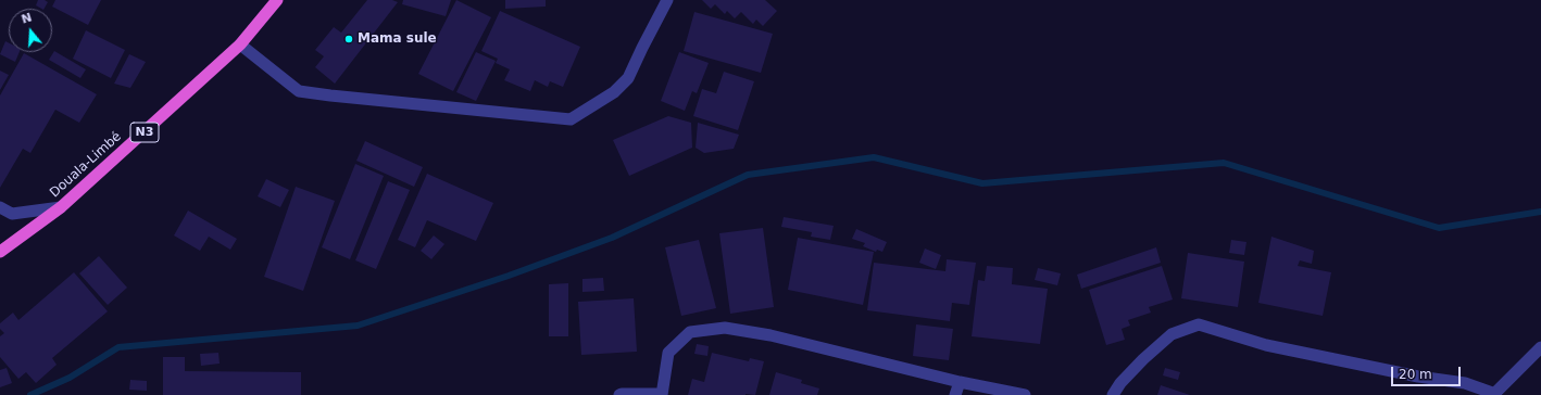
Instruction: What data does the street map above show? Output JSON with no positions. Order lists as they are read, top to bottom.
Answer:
{
  "streets": {
    "highway": ["N3", "Douala-Limbé"]
  },
  "places": ["Mama sule"],
  "scale_bar": "20 m",
  "north": "top"
}
